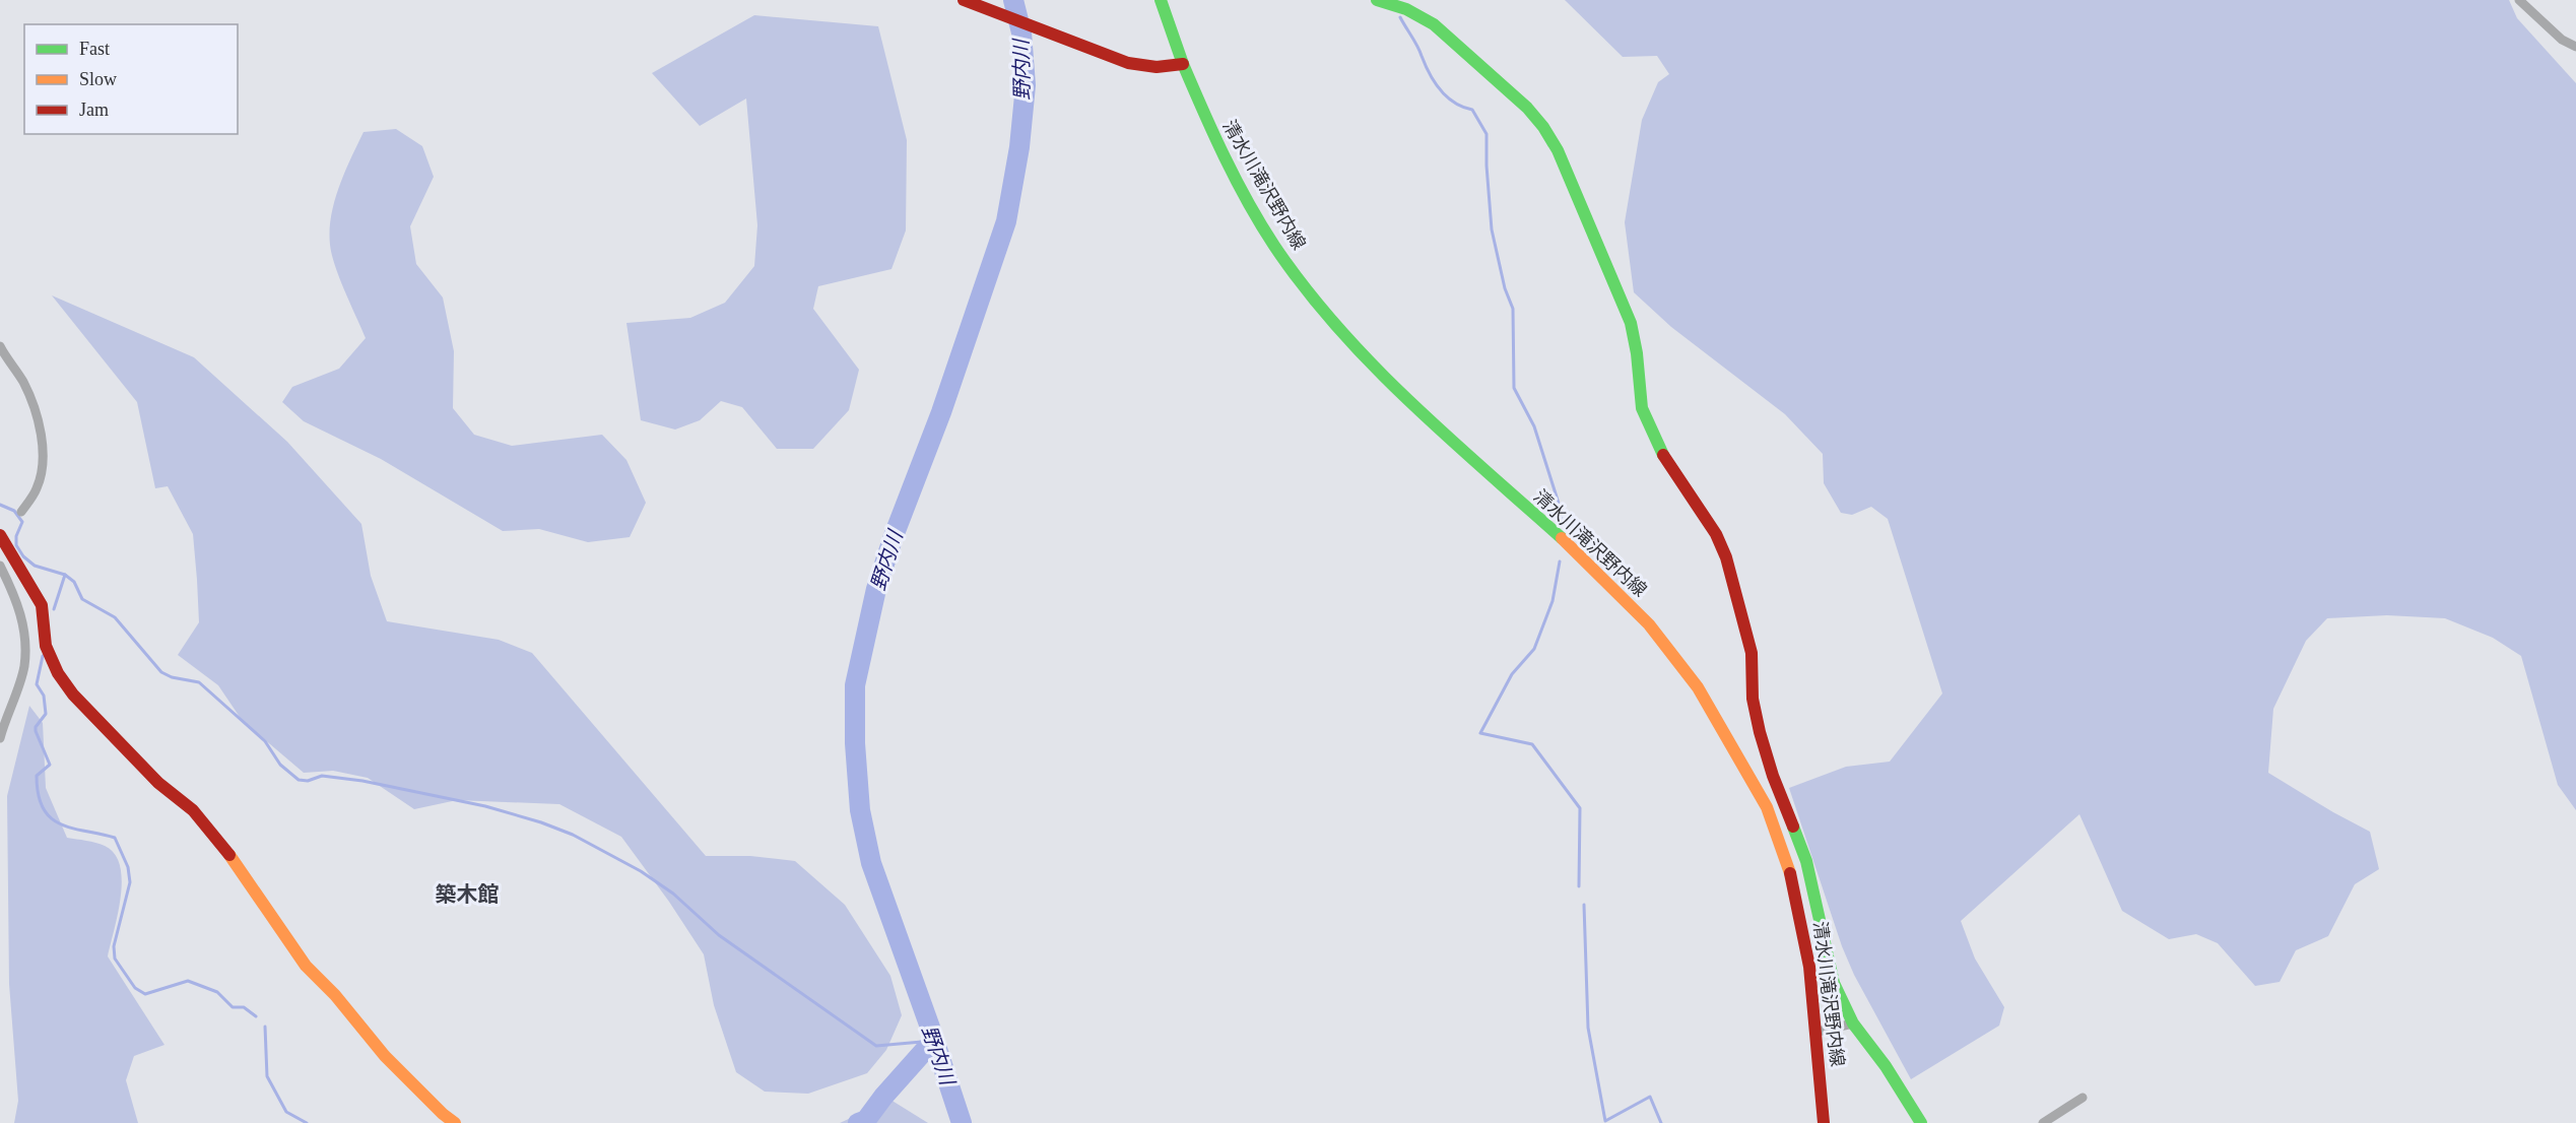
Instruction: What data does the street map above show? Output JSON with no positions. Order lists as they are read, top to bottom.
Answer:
{
  "streets": {
    "main road": ["清水川滝沢野内線"]
  },
  "districts": ["築木館"],
  "water": ["野内川"],
  "legend": ["Fast", "Slow", "Jam"]
}
